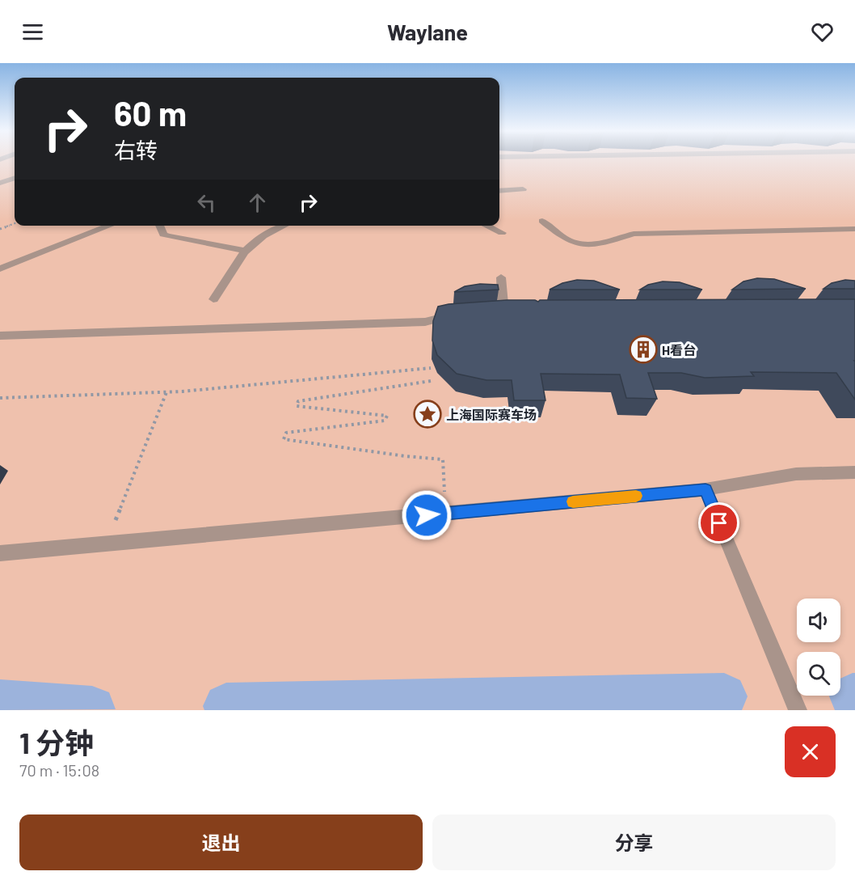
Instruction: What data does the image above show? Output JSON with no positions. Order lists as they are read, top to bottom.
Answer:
{
  "places": {
    "building": ["H看台"],
    "place": ["上海国际赛车场"]
  },
  "page": {
    "header": "Waylane",
    "turn": ["60 m", "右转"],
    "heading": ["1 分钟", "70 m · 15:08"],
    "buttons": ["退出", "分享"]
  }
}
